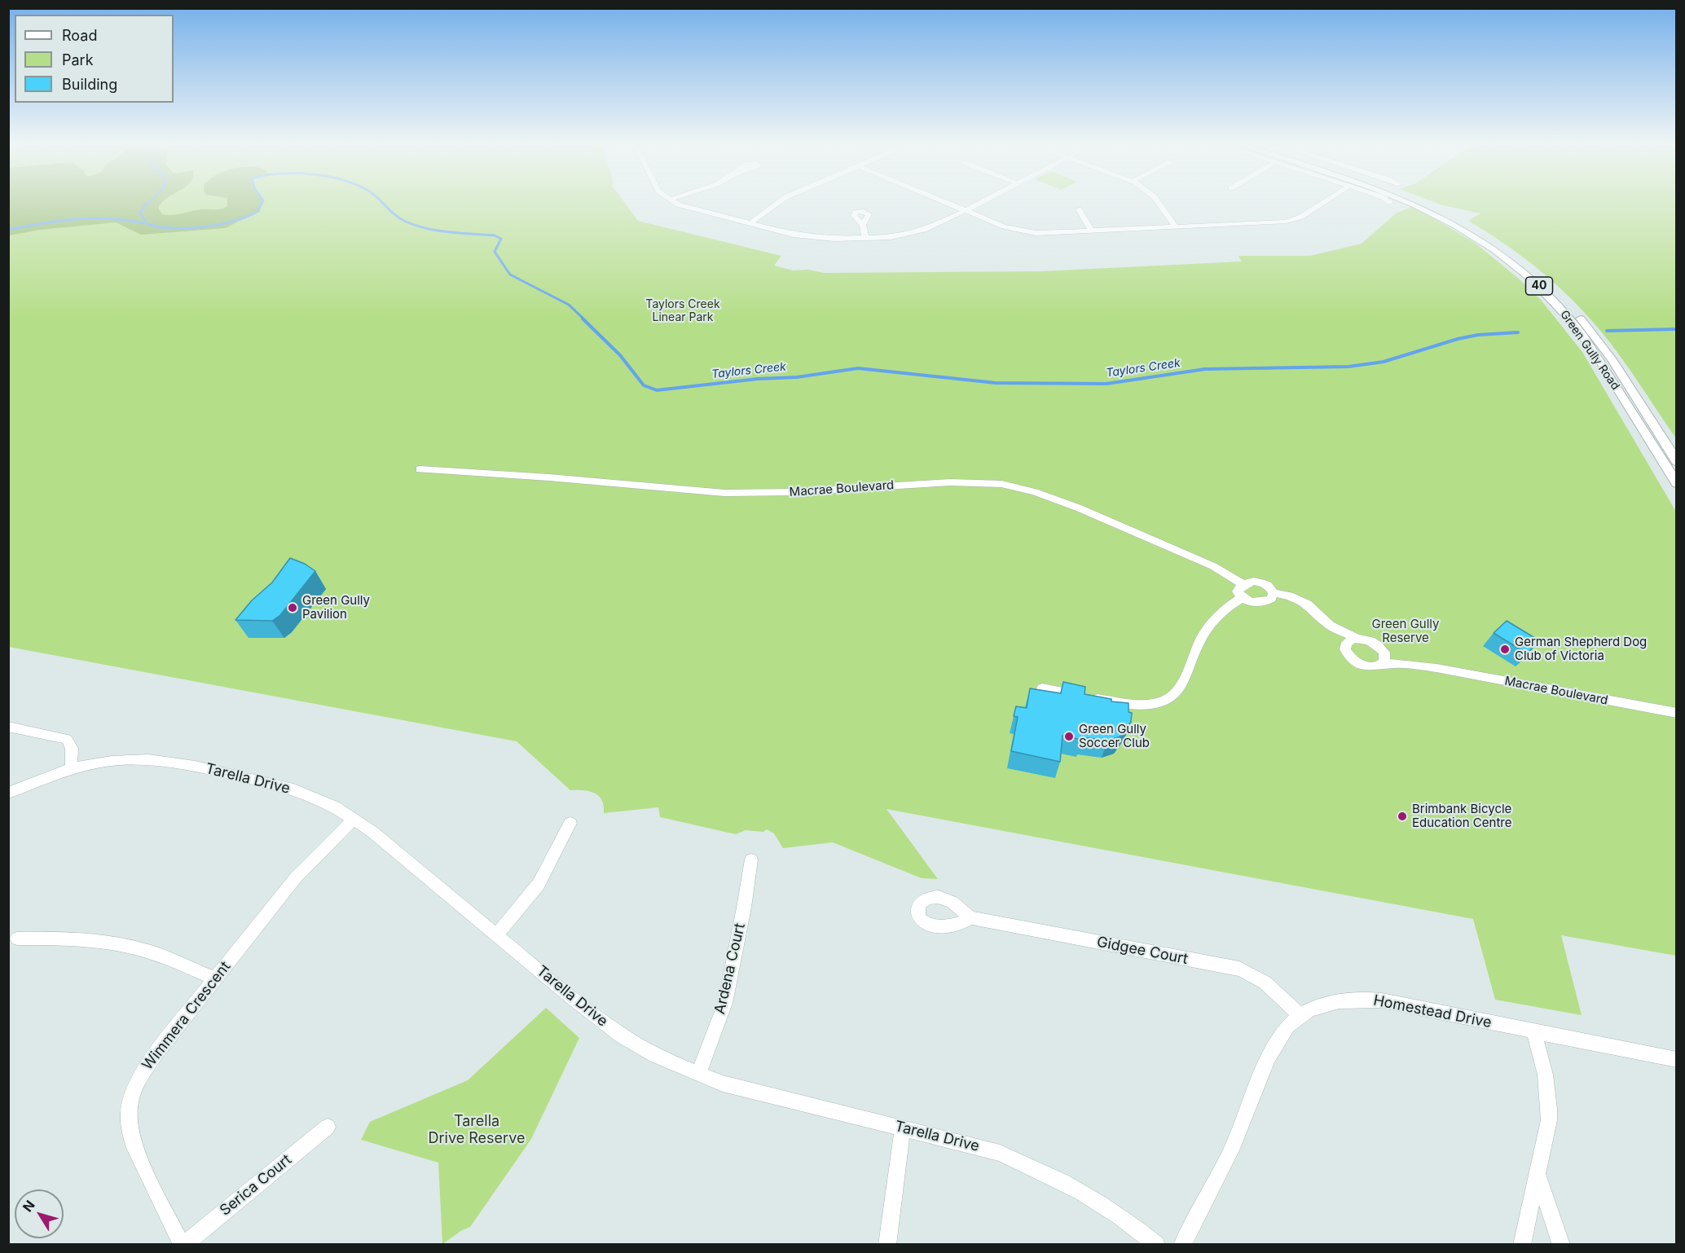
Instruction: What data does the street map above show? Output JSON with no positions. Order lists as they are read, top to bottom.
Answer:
{
  "streets": {
    "main road": ["40", "Green Gully Road"],
    "street": [
      "Macrae Boulevard",
      "Tarella Drive",
      "Gidgee Court",
      "Ardena Court",
      "Homestead Drive",
      "Wimmera Crescent",
      "Serica Court"
    ]
  },
  "crossings": [
    ["Tarella Drive", "Ardena Court"],
    ["Tarella Drive", "Wimmera Crescent"],
    ["Gidgee Court", "Homestead Drive"],
    ["Wimmera Crescent", "Serica Court"]
  ],
  "water": ["Taylors Creek"],
  "parks": ["Taylors Creek Linear Park", "Green Gully Reserve", "Tarella Drive Reserve"],
  "places": [
    "Green Gully Pavilion",
    "German Shepherd Dog Club of Victoria",
    "Green Gully Soccer Club",
    "Brimbank Bicycle Education Centre"
  ],
  "legend": ["Road", "Park", "Building"],
  "north": "top left"
}
